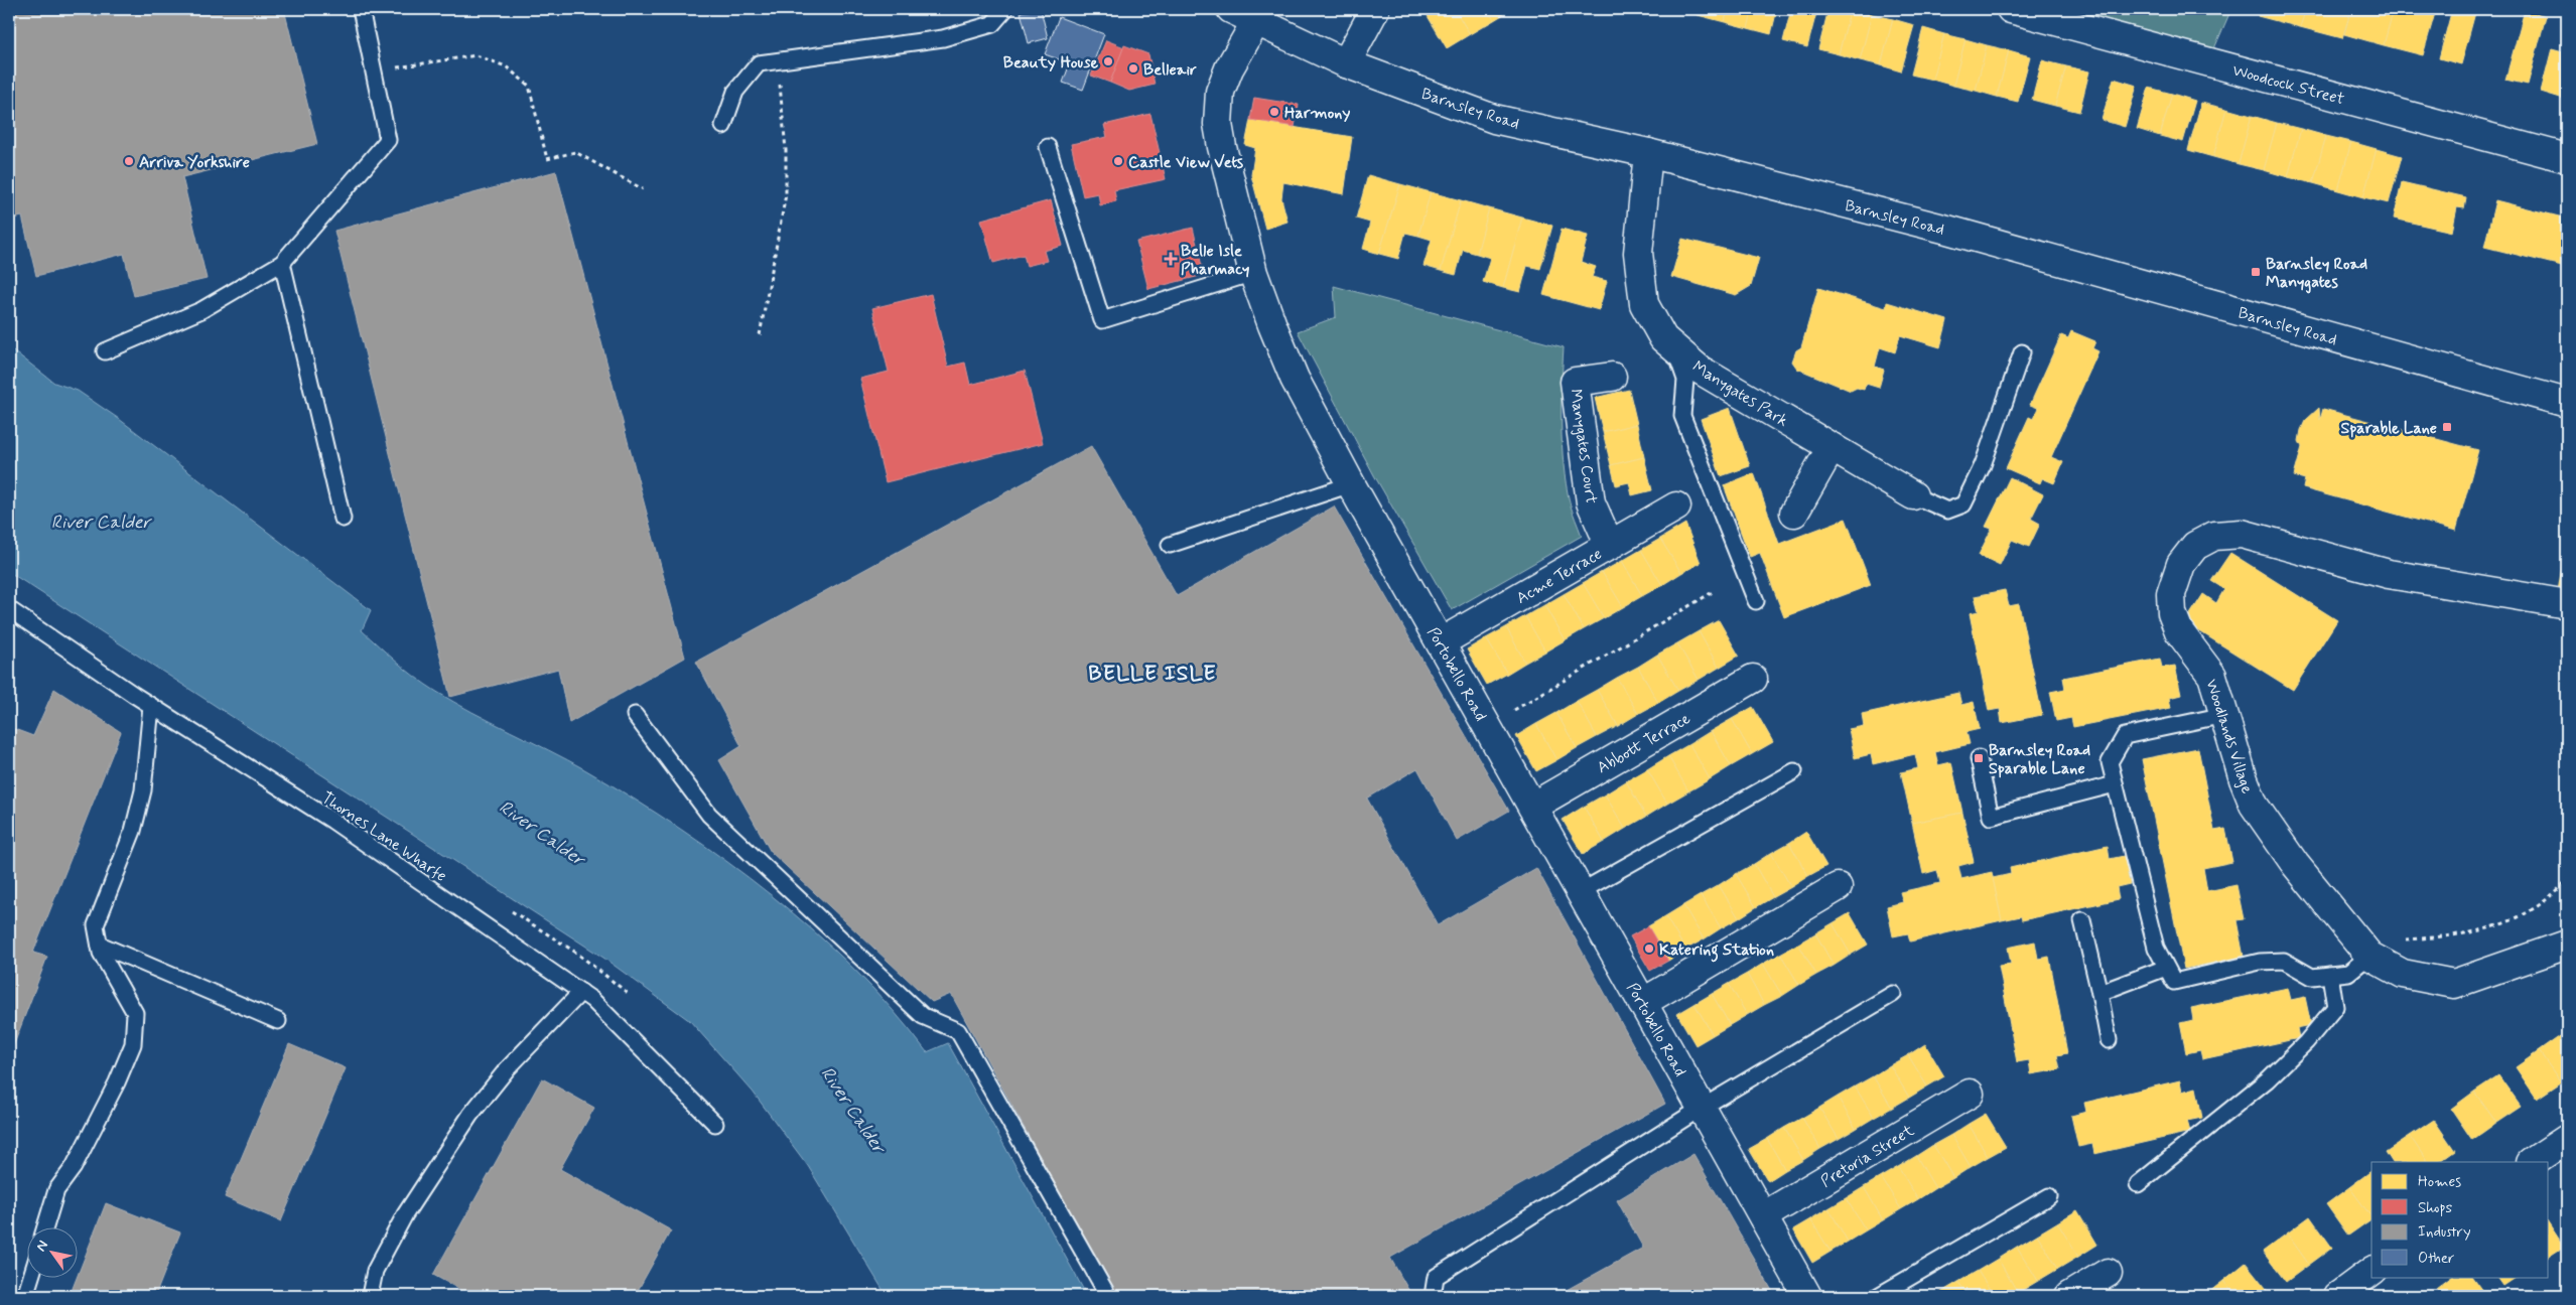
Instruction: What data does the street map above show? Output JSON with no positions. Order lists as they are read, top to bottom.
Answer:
{
  "streets": {
    "street": [
      "Woodcock Street",
      "Barnsley Road",
      "Manygates Park",
      "Manygates Court",
      "Acme Terrace",
      "Portobello Road",
      "Woodlands Village",
      "Abbott Terrace",
      "Pretoria Street"
    ],
    "lane": ["Thornes Lane Wharfe"]
  },
  "crossings": [
    ["Barnsley Road", "Manygates Park"],
    ["Barnsley Road", "Portobello Road"],
    ["Manygates Court", "Acme Terrace"],
    ["Acme Terrace", "Portobello Road"],
    ["Portobello Road", "Abbott Terrace"],
    ["Portobello Road", "Pretoria Street"]
  ],
  "districts": ["BELLE ISLE"],
  "water": ["River Calder"],
  "places": {
    "other": [
      "Beauty House",
      "Belleair",
      "Harmony",
      "Arriva Yorkshire",
      "Castle View Vets",
      "Katering Station"
    ],
    "health": ["Belle Isle Pharmacy"],
    "transit": ["Barnsley Road Manygates", "Sparable Lane", "Barnsley Road Sparable Lane"]
  },
  "legend": [
    "Homes",
    "Shops",
    "Industry",
    "Other"
  ],
  "north": "top left"
}
